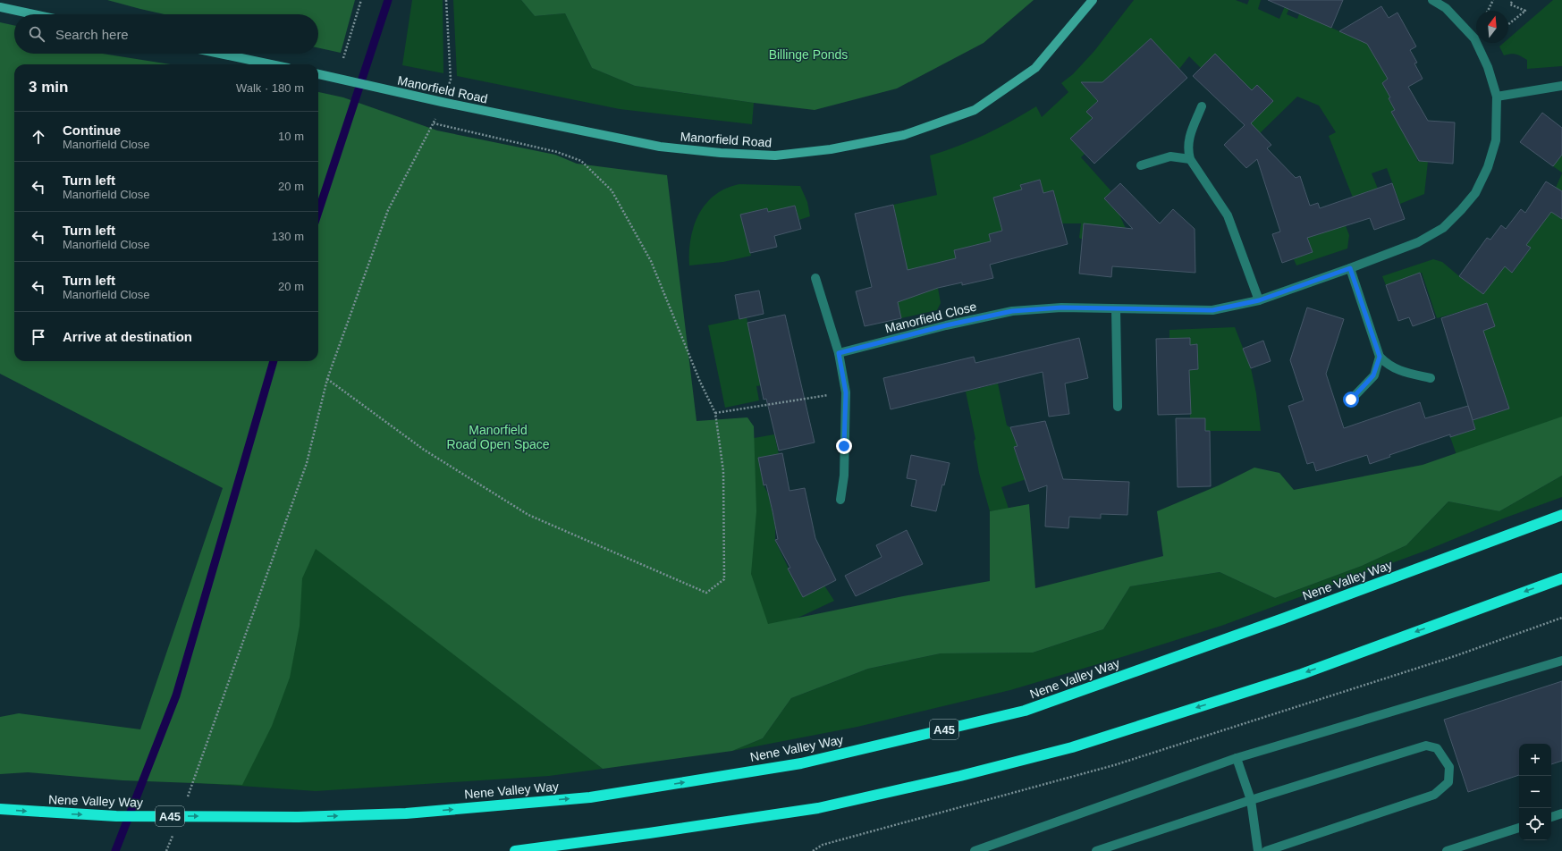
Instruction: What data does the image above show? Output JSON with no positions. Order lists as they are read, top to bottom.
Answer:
{
  "streets": {
    "highway": ["Nene Valley Way", "A45"],
    "street": ["Manorfield Road", "Manorfield Close"]
  },
  "parks": ["Billinge Ponds", "Manorfield Road Open Space"],
  "north": "top",
  "page": {
    "search": "Search here",
    "heading": ["3 min", "Walk · 180 m"],
    "list": [
      ["Continue", "Manorfield Close", "10 m"],
      ["Turn left", "Manorfield Close", "20 m"],
      ["Turn left", "Manorfield Close", "130 m"],
      ["Turn left", "Manorfield Close", "20 m"],
      "Arrive at destination"
    ],
    "map_buttons": ["+", "−"]
  }
}
